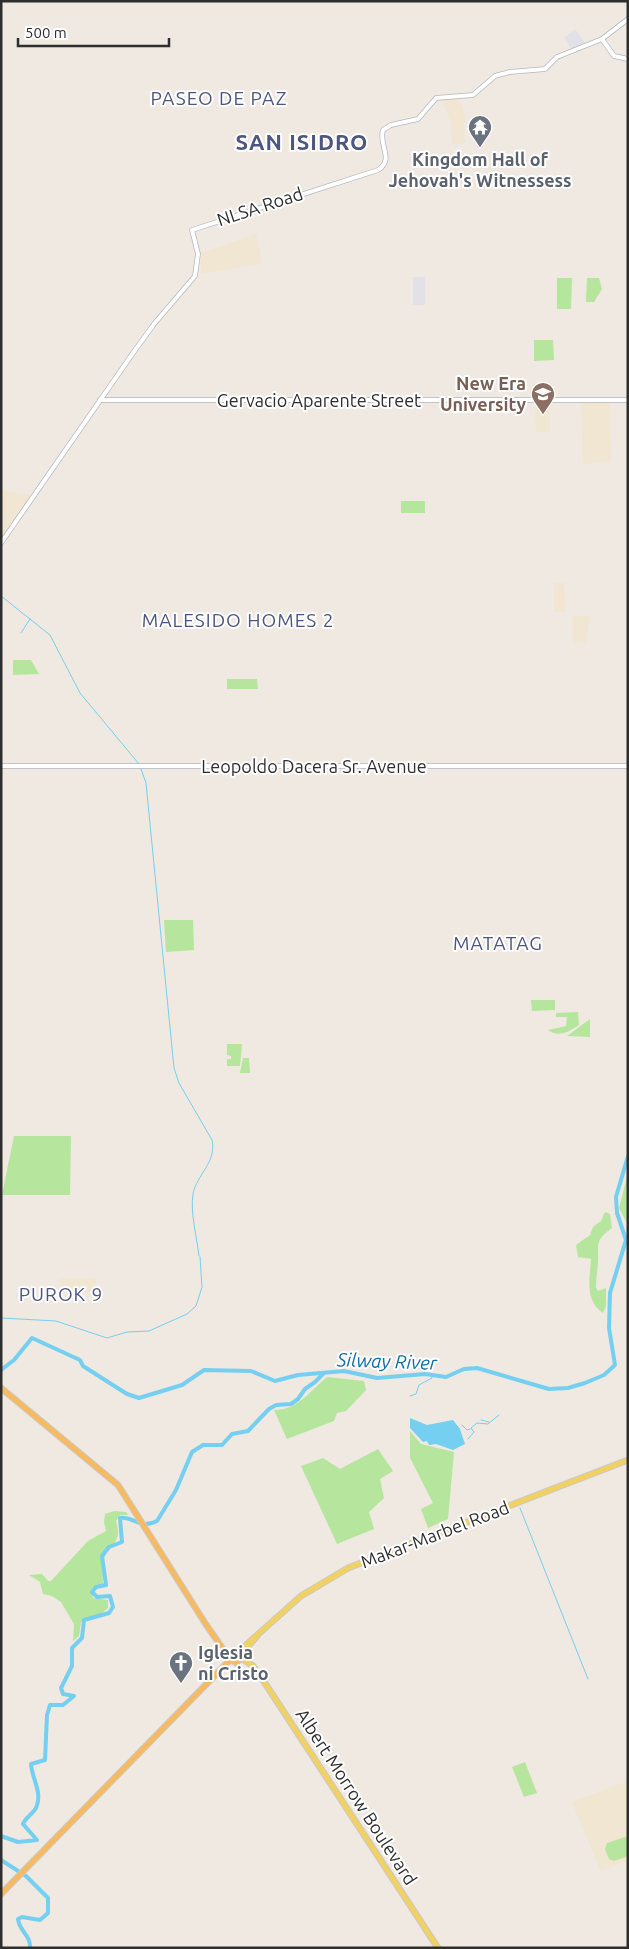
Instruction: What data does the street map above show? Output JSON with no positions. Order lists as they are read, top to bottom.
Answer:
{
  "streets": {
    "main road": [
      "NLSA Road",
      "Gervacio Aparente Street",
      "Leopoldo Dacera Sr. Avenue",
      "Makar-Marbel Road",
      "Albert Morrow Boulevard"
    ]
  },
  "crossings": [
    ["NLSA Road", "Gervacio Aparente Street"]
  ],
  "districts": [
    "PASEO DE PAZ",
    "SAN ISIDRO",
    "MALESIDO HOMES 2",
    "MATATAG",
    "PUROK 9"
  ],
  "water": ["Silway River"],
  "places": {
    "temple": ["Kingdom Hall of Jehovah's Witnessess"],
    "school or university": ["New Era University"],
    "church": ["Iglesia ni Cristo"]
  },
  "scale_bar": "500 m"
}
